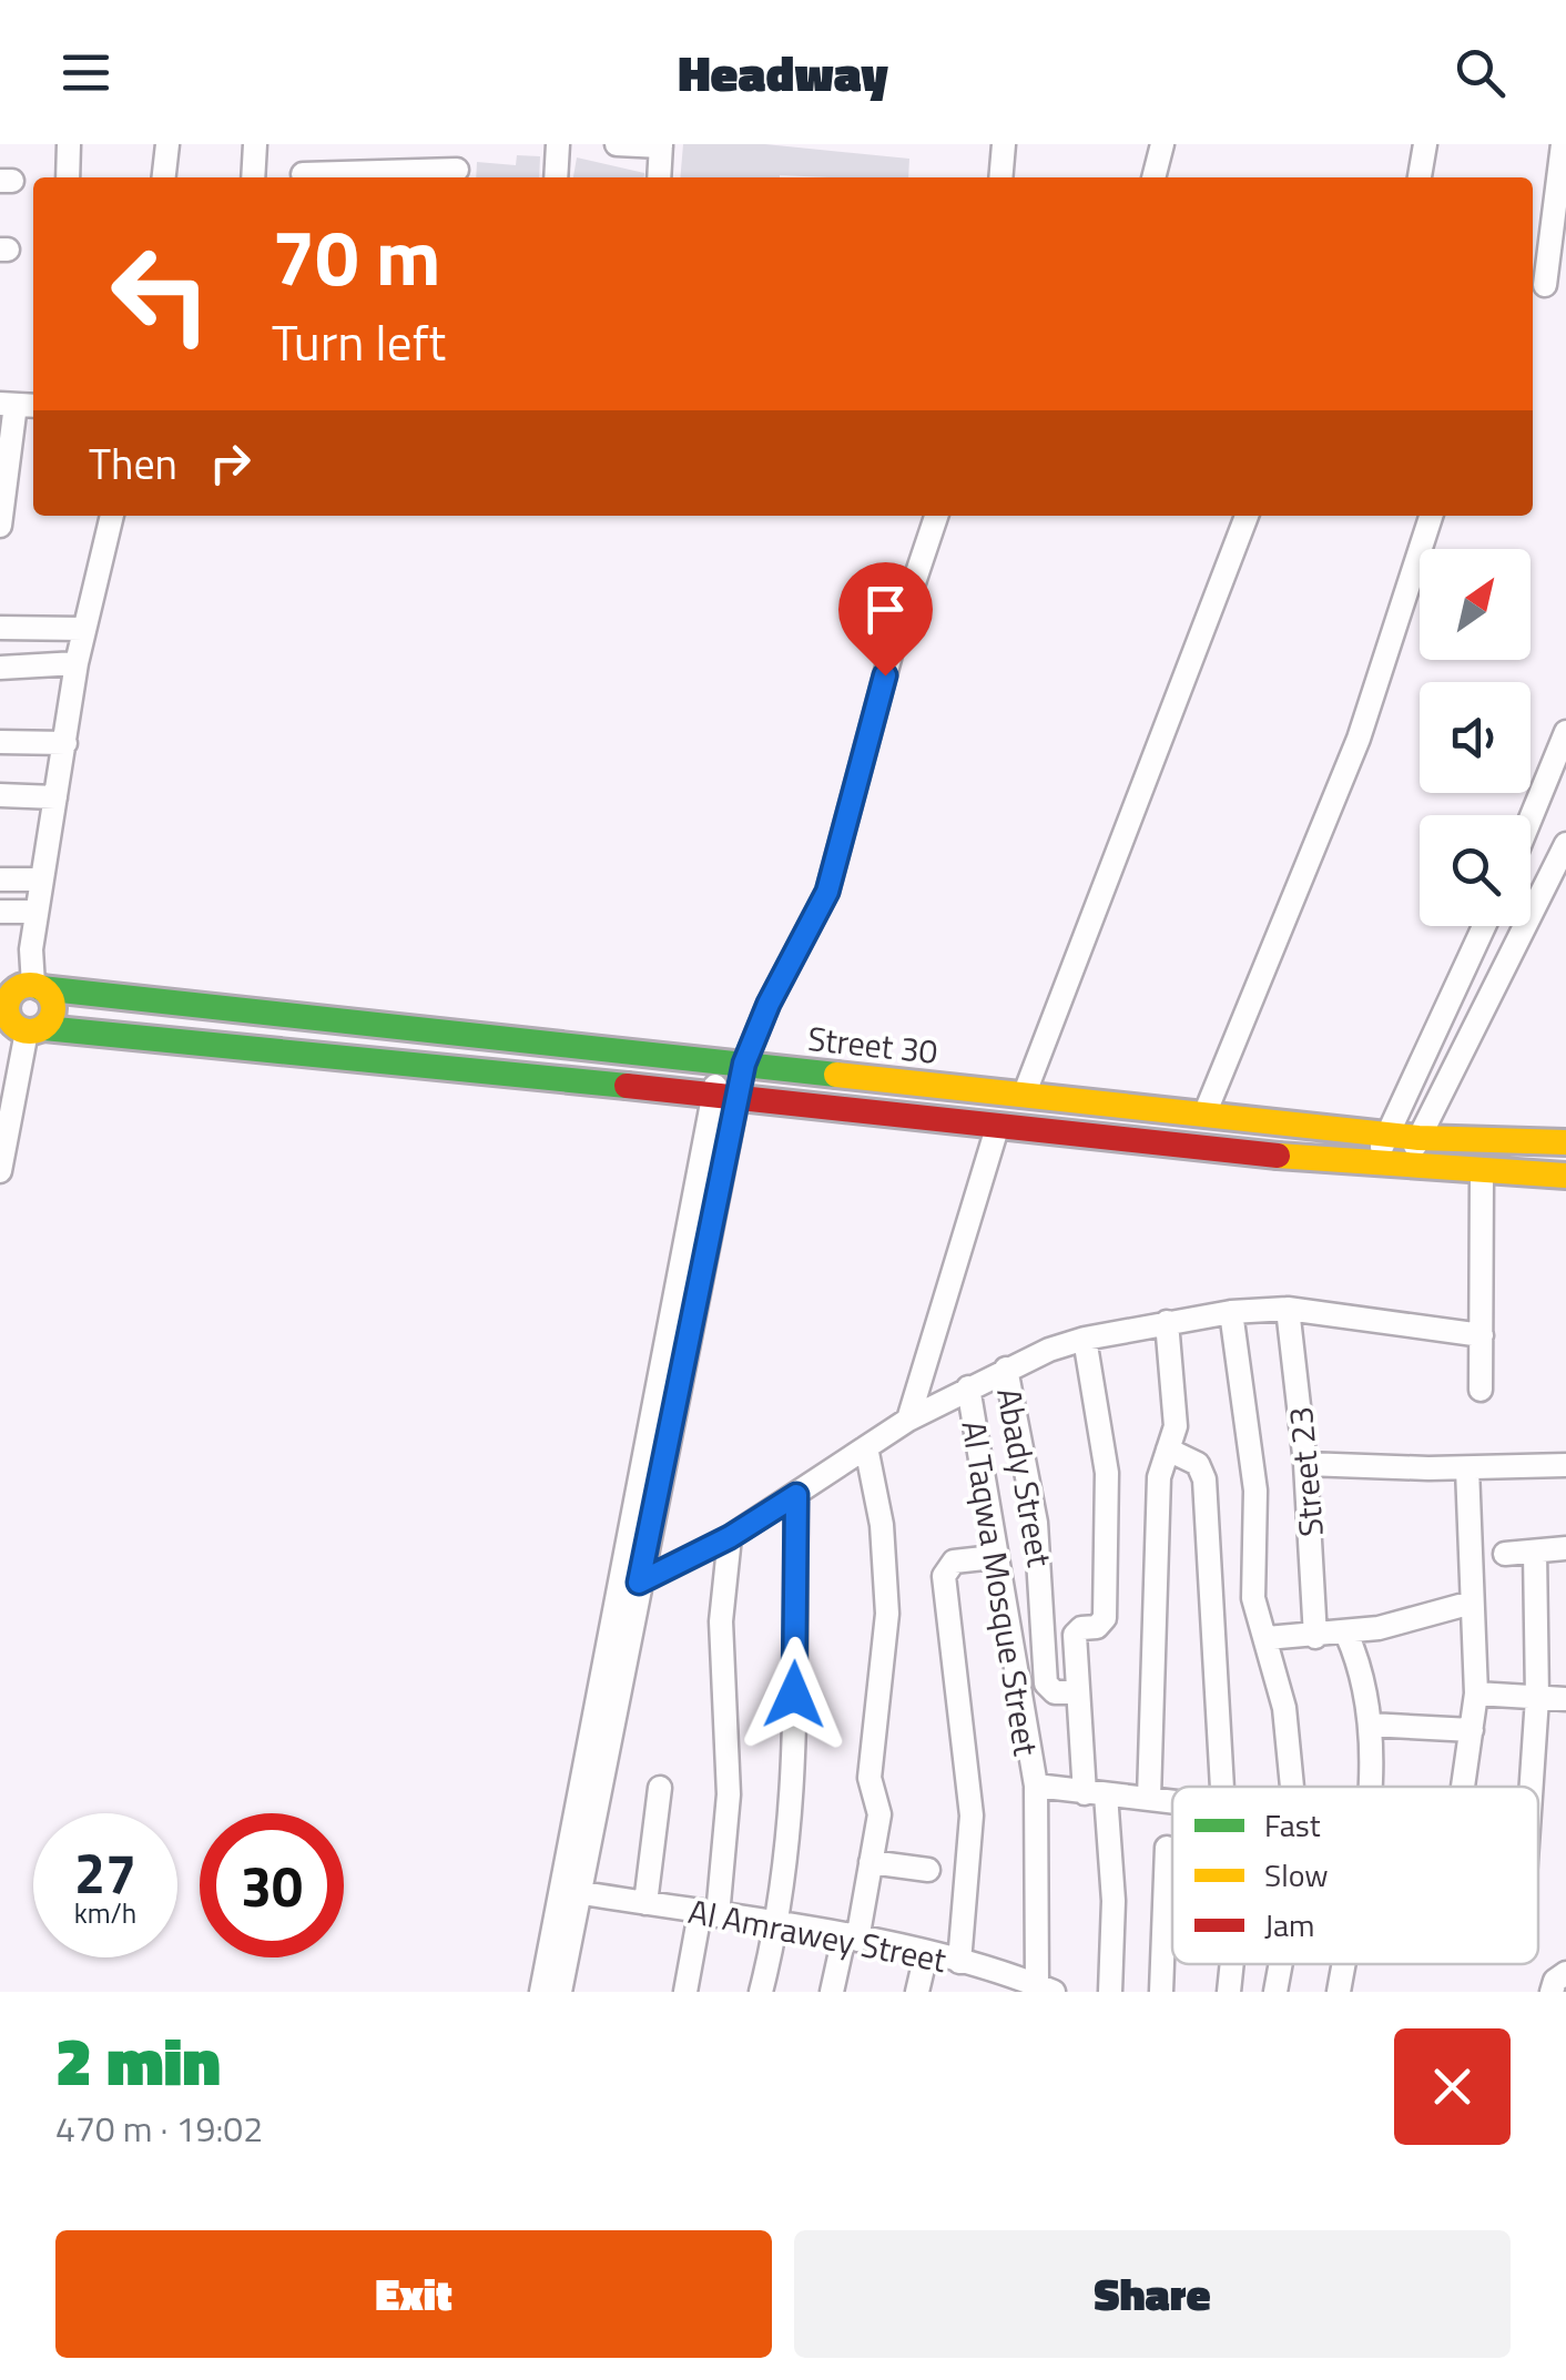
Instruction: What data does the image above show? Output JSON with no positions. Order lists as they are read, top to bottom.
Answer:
{
  "streets": {
    "street": [
      "Street 30",
      "Street 23",
      "Abady Street",
      "Al Taqwa Mosque Street",
      "Al Amrawey Street"
    ]
  },
  "legend": ["Fast", "Slow", "Jam"],
  "north": "top right",
  "page": {
    "header": "Headway",
    "turn": ["70 m", "Turn left"],
    "then": "Then",
    "speed": "27 km/h",
    "limit": "30",
    "heading": ["2 min", "470 m · 19:02"],
    "buttons": ["Exit", "Share"]
  }
}
